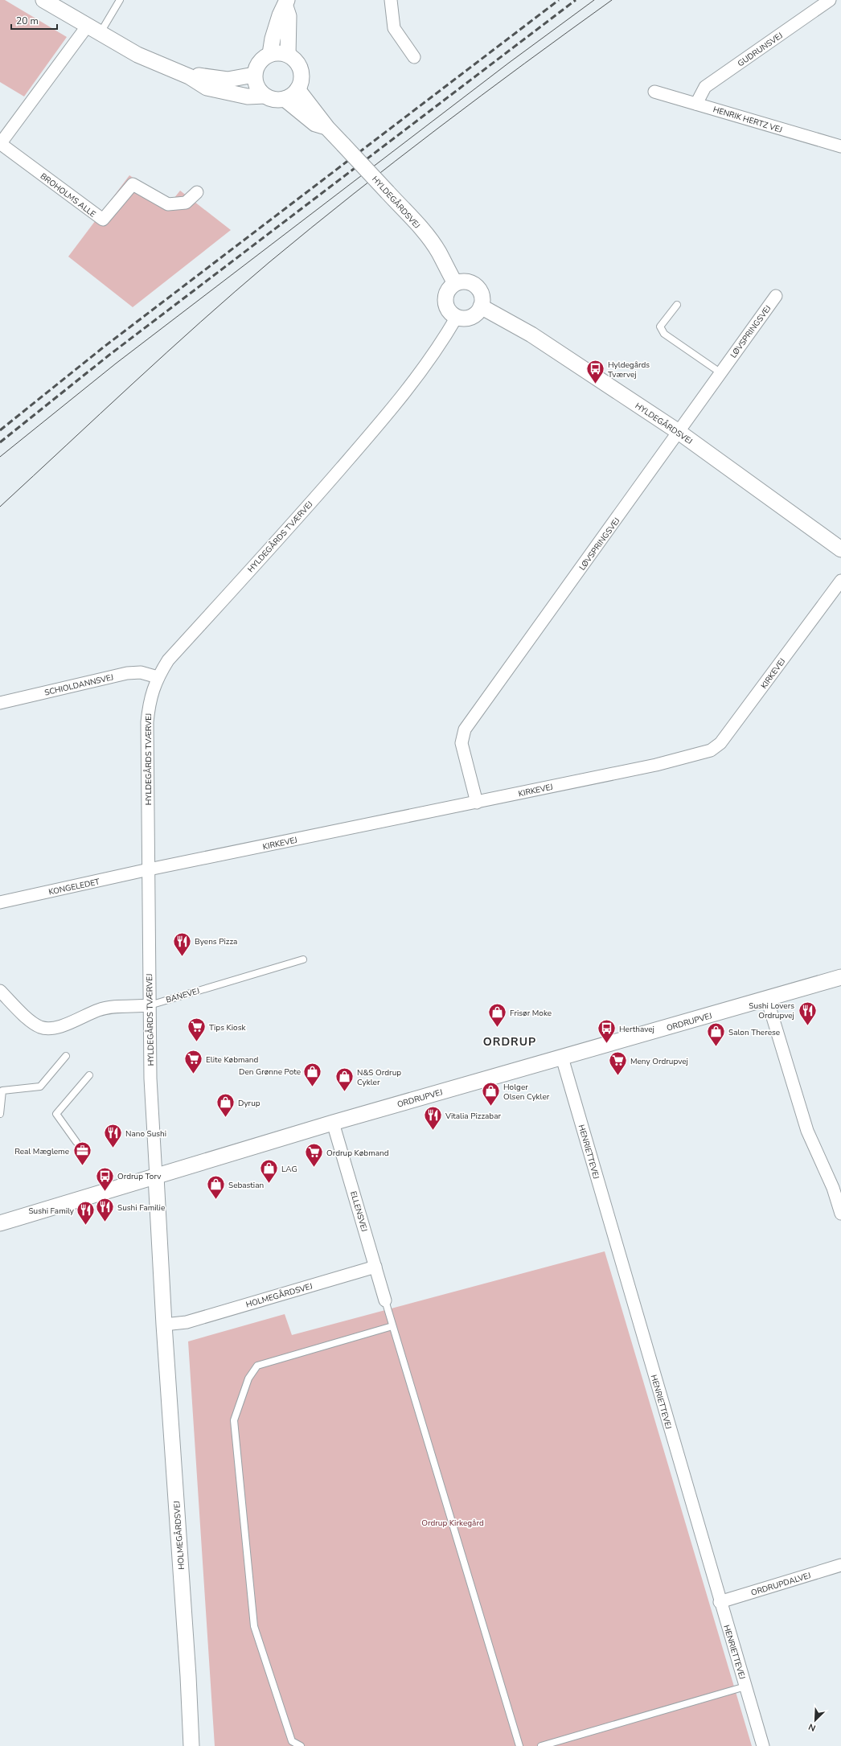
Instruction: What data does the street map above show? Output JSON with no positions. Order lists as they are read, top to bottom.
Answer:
{
  "streets": {
    "street": [
      "GUDRUNSVEJ",
      "HENRIK HERTZ VEJ",
      "BROHOLMS ALLE",
      "HYLDEGÅRDSVEJ",
      "LØVSPRINGSVEJ",
      "HYLDEGÅRDS TVÆRVEJ",
      "KIRKEVEJ",
      "SCHIOLDANNSVEJ",
      "KONGELEDET",
      "BANEVEJ",
      "ORDRUPVEJ",
      "HENRIETTEVEJ",
      "ELLENSVEJ",
      "HOLMEGÅRDSVEJ",
      "ORDRUPDALVEJ"
    ]
  },
  "crossings": [
    ["GUDRUNSVEJ", "HENRIK HERTZ VEJ"],
    ["HYLDEGÅRDSVEJ", "LØVSPRINGSVEJ"],
    ["HYLDEGÅRDSVEJ", "HYLDEGÅRDS TVÆRVEJ"],
    ["LØVSPRINGSVEJ", "KIRKEVEJ"],
    ["HYLDEGÅRDS TVÆRVEJ", "KIRKEVEJ"],
    ["HYLDEGÅRDS TVÆRVEJ", "SCHIOLDANNSVEJ"],
    ["HYLDEGÅRDS TVÆRVEJ", "KONGELEDET"],
    ["HYLDEGÅRDS TVÆRVEJ", "BANEVEJ"],
    ["HYLDEGÅRDS TVÆRVEJ", "ORDRUPVEJ"],
    ["HYLDEGÅRDS TVÆRVEJ", "HOLMEGÅRDSVEJ"],
    ["KIRKEVEJ", "KONGELEDET"],
    ["ORDRUPVEJ", "HENRIETTEVEJ"],
    ["ORDRUPVEJ", "ELLENSVEJ"],
    ["ORDRUPVEJ", "HOLMEGÅRDSVEJ"],
    ["HENRIETTEVEJ", "ORDRUPDALVEJ"],
    ["ELLENSVEJ", "HOLMEGÅRDSVEJ"]
  ],
  "districts": ["ORDRUP"],
  "parks": ["Ordrup Kirkegård"],
  "places": {
    "bus stop": ["Hyldegårds Tværvej", "Herthavej", "Ordrup Torv"],
    "restaurant": [
      "Byens Pizza",
      "Sushi Lovers Ordrupvej",
      "Vitalia Pizzabar",
      "Nano Sushi",
      "Sushi Familie",
      "Sushi Family"
    ],
    "shop": [
      "Frisør Moke",
      "Salon Therese",
      "Den Grønne Pote",
      "N&S Ordrup Cykler",
      "Holger Olsen Cykler",
      "Dyrup",
      "LAG",
      "Sebastian"
    ],
    "supermarket": [
      "Tips Kiosk",
      "Elite Købmand",
      "Meny Ordrupvej",
      "Ordrup Købmand"
    ],
    "office": ["Real Mægleme"]
  },
  "scale_bar": "20 m",
  "north": "bottom left"
}
